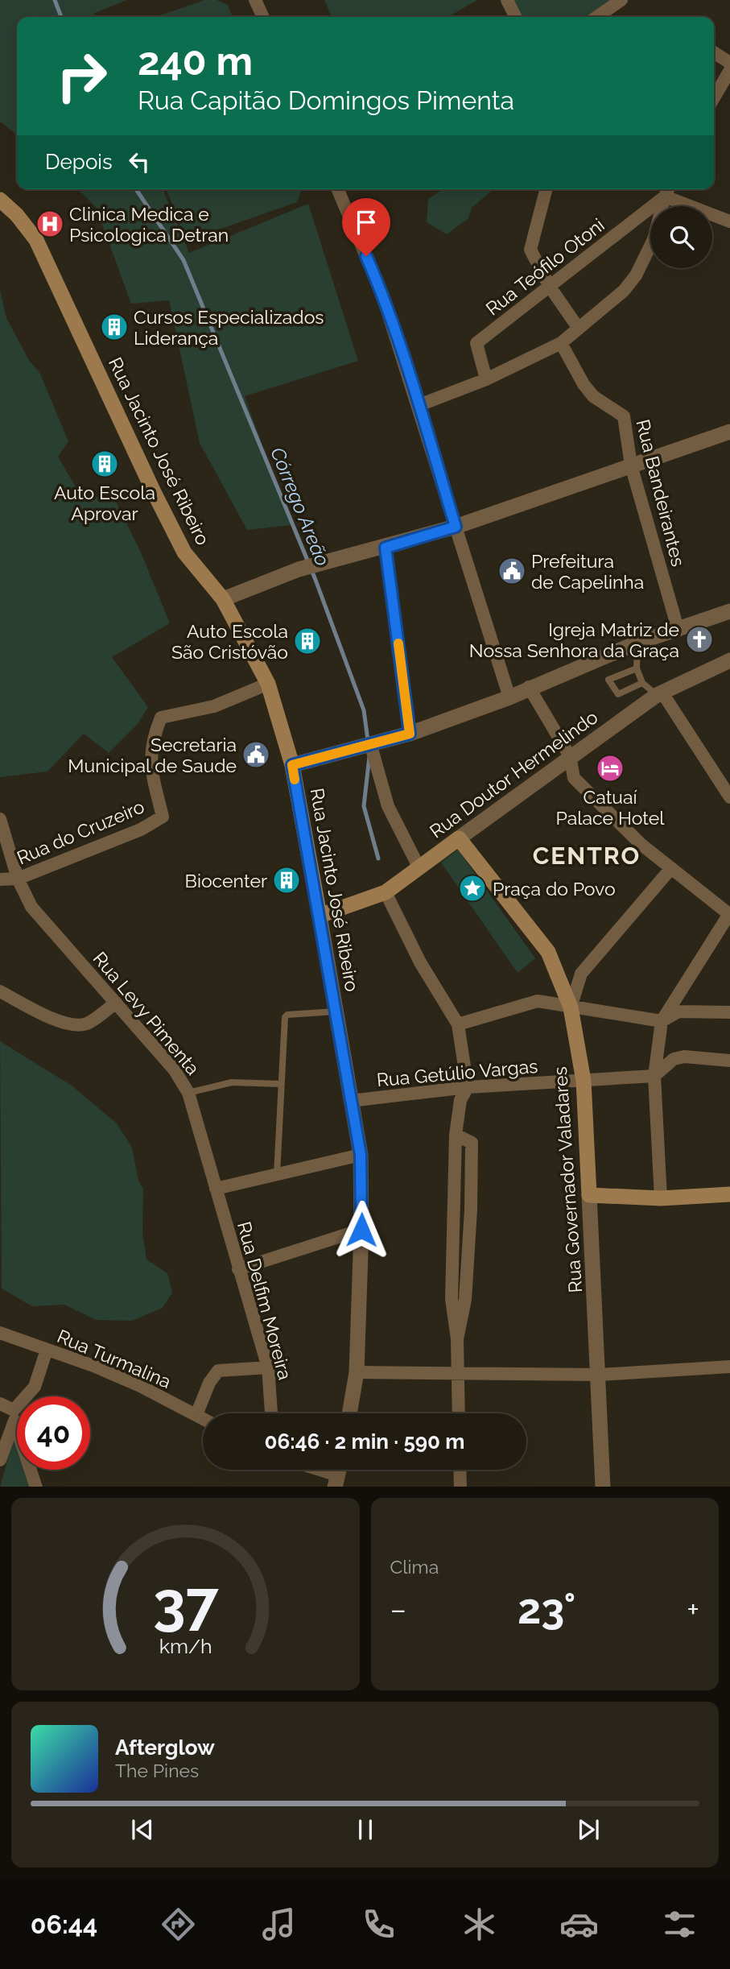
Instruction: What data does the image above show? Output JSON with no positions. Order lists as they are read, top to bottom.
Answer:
{
  "streets": {
    "main road": ["Rua Jacinto José Ribeiro", "Rua Doutor Hermelindo", "Rua Governador Valadares"],
    "street": [
      "Rua Teófilo Otoni",
      "Rua Bandeirantes",
      "Rua do Cruzeiro",
      "Rua Levy Pimenta",
      "Rua Getúlio Vargas",
      "Rua Delfim Moreira",
      "Rua Turmalina"
    ]
  },
  "crossings": [
    ["Rua Jacinto José Ribeiro", "Rua Doutor Hermelindo"],
    ["Rua Jacinto José Ribeiro", "Rua do Cruzeiro"],
    ["Rua Jacinto José Ribeiro", "Rua Getúlio Vargas"],
    ["Rua Doutor Hermelindo", "Rua Governador Valadares"],
    ["Rua do Cruzeiro", "Rua Levy Pimenta"],
    ["Rua Levy Pimenta", "Rua Delfim Moreira"],
    ["Rua Getúlio Vargas", "Rua Governador Valadares"]
  ],
  "districts": ["CENTRO"],
  "water": ["Córrego Areão"],
  "places": {
    "hospital": ["Clinica Medica e Psicologica Detran"],
    "building": [
      "Cursos Especializados Liderança",
      "Auto Escola Aprovar",
      "Auto Escola São Cristóvão",
      "Biocenter"
    ],
    "public building": ["Prefeitura de Capelinha", "Secretaria Municipal de Saude"],
    "church": ["Igreja Matriz de Nossa Senhora da Graça"],
    "hotel": ["Catuaí Palace Hotel"],
    "place": ["Praça do Povo"]
  },
  "page": {
    "turn": ["240 m", "Rua Capitão Domingos Pimenta"],
    "then": "Depois",
    "limit": "40",
    "trip": "06:46 · 2 min · 590 m",
    "tile": "Clima",
    "heat": ["−", "23°", "+"],
    "song": ["Afterglow", "The Pines"],
    "tabs": "06:44",
    "gauge": ["37", "km/h"]
  }
}
